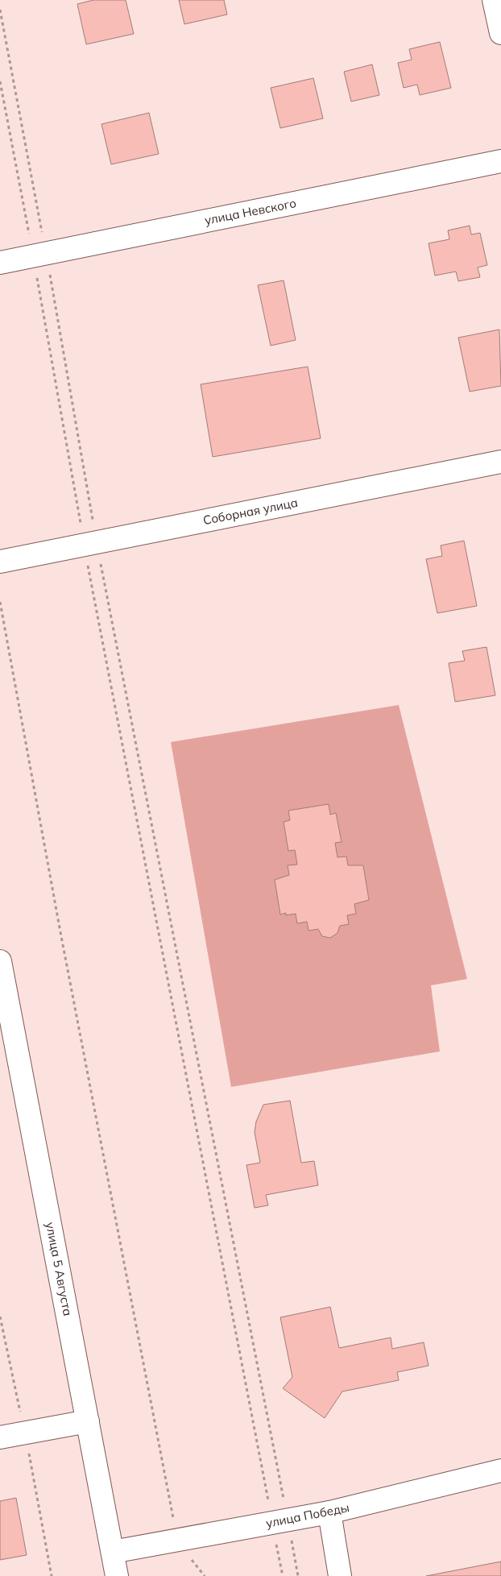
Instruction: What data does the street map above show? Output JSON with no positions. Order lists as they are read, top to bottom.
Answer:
{
  "streets": {
    "street": [
      "улица Невского",
      "Соборная улица",
      "улица 5 Августа",
      "улица Победы"
    ]
  },
  "crossings": [
    ["улица 5 Августа", "улица Победы"]
  ]
}
